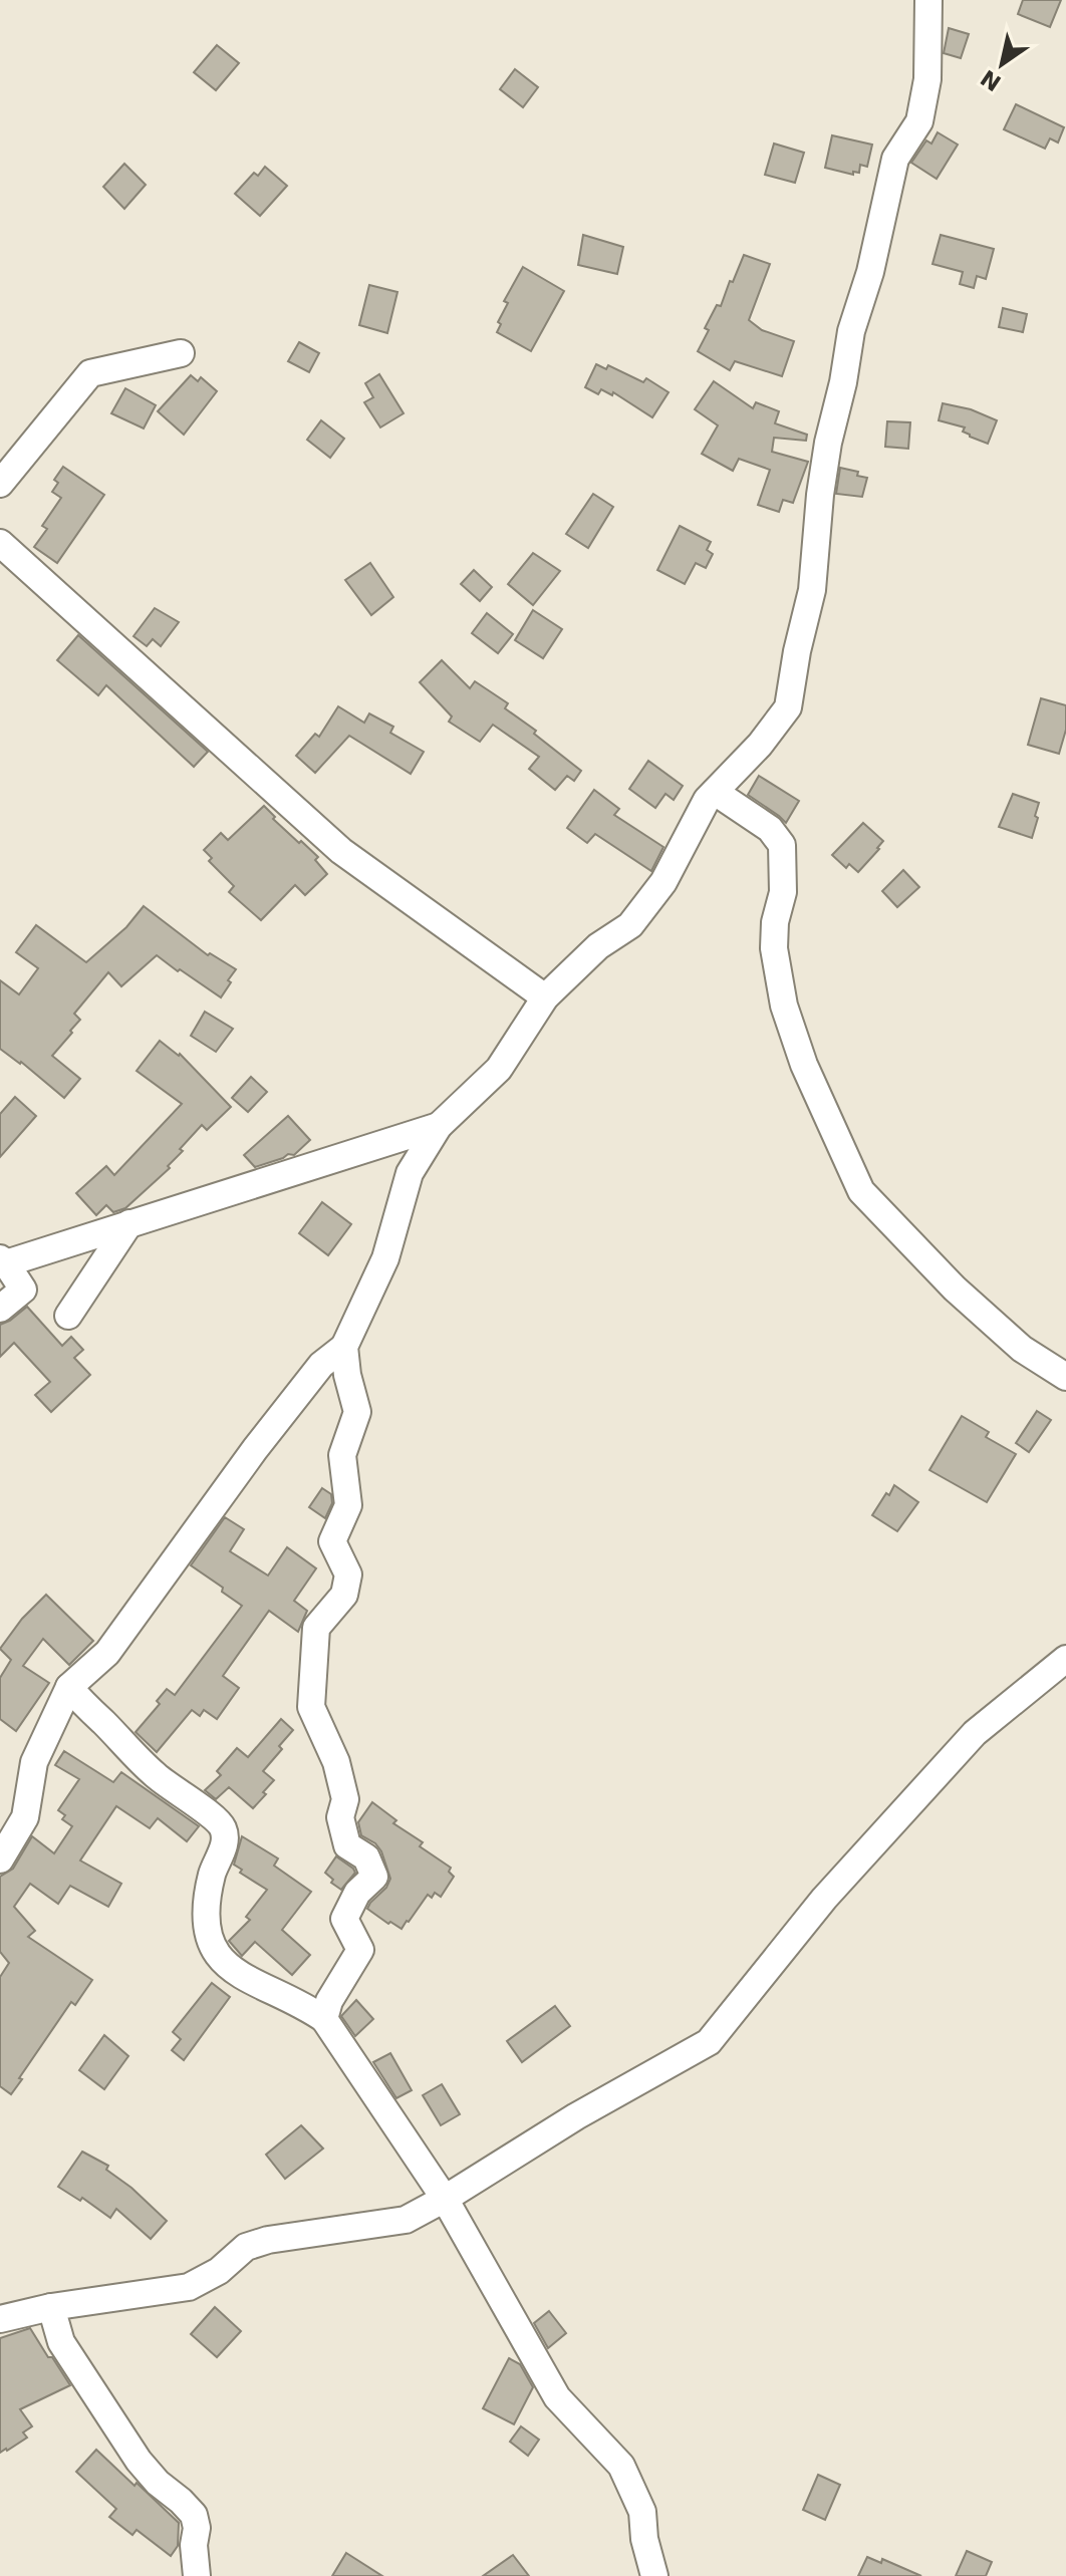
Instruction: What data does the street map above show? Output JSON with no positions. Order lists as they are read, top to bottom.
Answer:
{
  "north": "bottom left"
}
